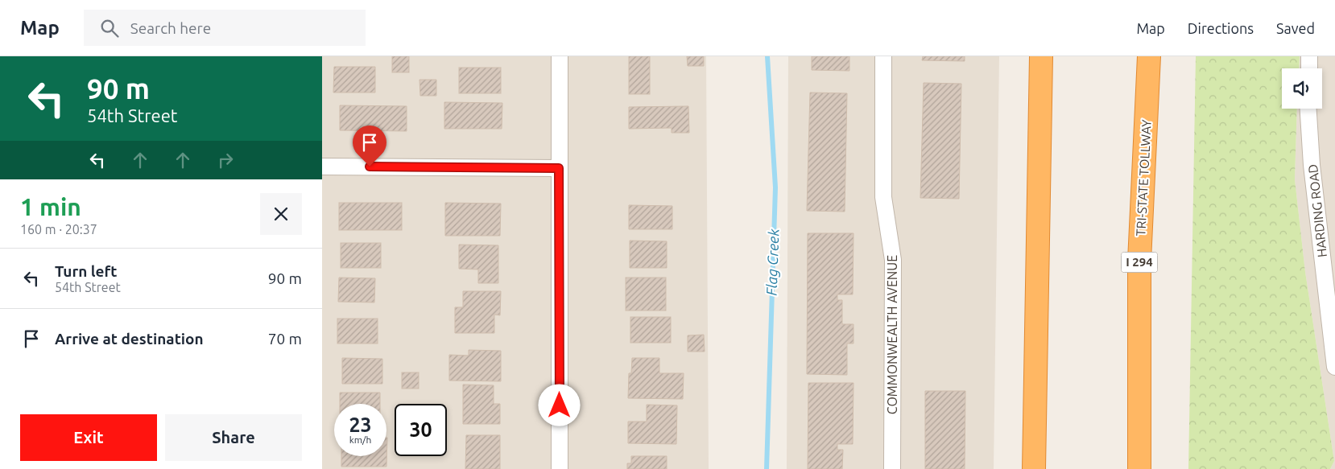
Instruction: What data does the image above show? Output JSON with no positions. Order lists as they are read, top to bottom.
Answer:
{
  "streets": {
    "highway": ["TRI-STATE TOLLWAY", "I 294"],
    "street": ["HARDING ROAD", "COMMONWEALTH AVENUE"]
  },
  "water": ["Flag Creek"],
  "page": {
    "header": "Map",
    "search": "Search here",
    "nav": ["Map", "Directions", "Saved"],
    "turn": ["90 m", "54th Street"],
    "heading": ["1 min", "160 m · 20:37"],
    "list": [
      {
        "name": "Turn left",
        "note": "54th Street",
        "value": "90 m"
      },
      {
        "name": "Arrive at destination",
        "value": "70 m"
      }
    ],
    "speed": "23 km/h",
    "limit": "30",
    "buttons": ["Exit", "Share"]
  }
}
